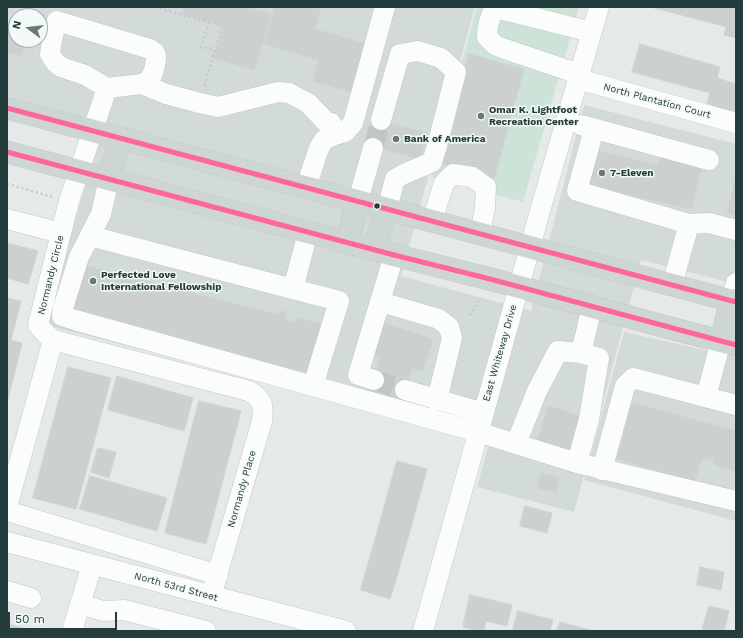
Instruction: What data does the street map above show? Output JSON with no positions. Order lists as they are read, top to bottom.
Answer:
{
  "streets": {
    "street": [
      "North Plantation Court",
      "Normandy Circle",
      "East Whiteway Drive",
      "Normandy Place",
      "North 53rd Street"
    ]
  },
  "crossings": [
    ["North Plantation Court", "East Whiteway Drive"],
    ["Normandy Circle", "Normandy Place"],
    ["Normandy Place", "North 53rd Street"]
  ],
  "places": [
    "Omar K. Lightfoot Recreation Center",
    "Bank of America",
    "7-Eleven",
    "Perfected Love International Fellowship"
  ],
  "scale_bar": "50 m",
  "north": "left"
}
